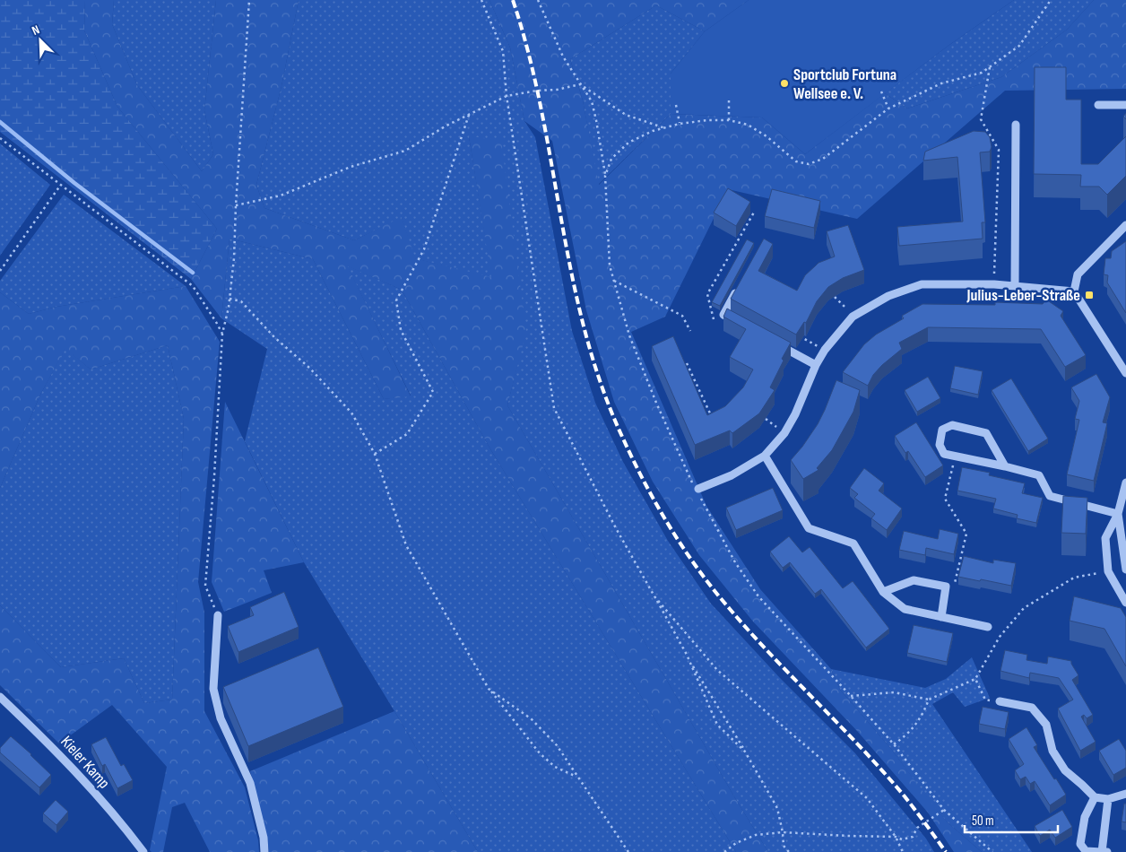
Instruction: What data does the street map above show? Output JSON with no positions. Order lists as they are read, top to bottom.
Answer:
{
  "streets": {
    "street": ["Kieler Kamp"]
  },
  "places": {
    "other": ["Sportclub Fortuna Wellsee e. V."],
    "transit": ["Julius-Leber-Straße"]
  },
  "scale_bar": "50 m",
  "north": "top left"
}
